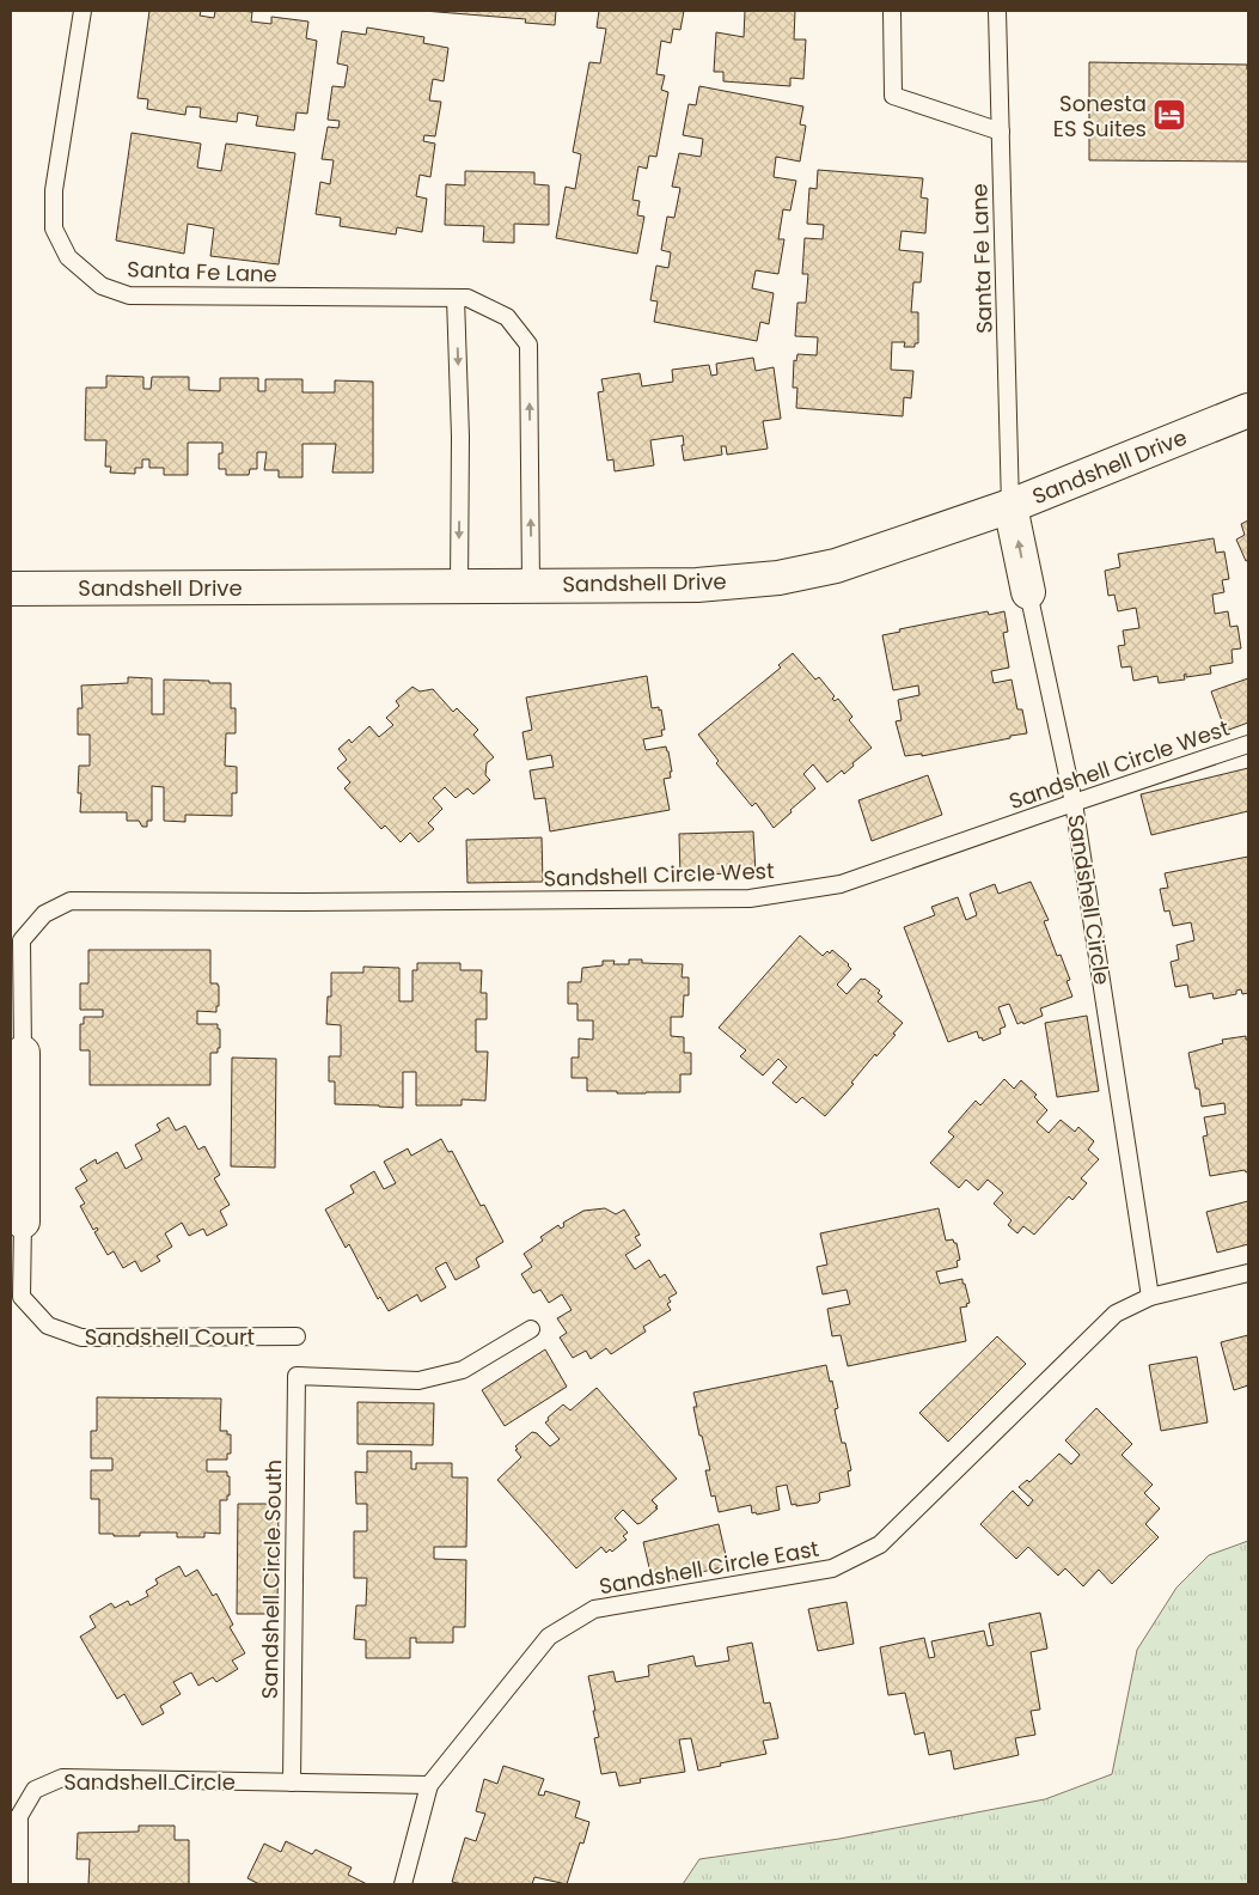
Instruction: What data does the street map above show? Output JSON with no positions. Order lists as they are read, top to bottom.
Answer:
{
  "streets": {
    "street": ["Sandshell Drive", "Sandshell Circle", "Sandshell Court"],
    "lane": [
      "Santa Fe Lane",
      "Sandshell Circle West",
      "Sandshell Circle East",
      "Sandshell Circle South"
    ]
  },
  "crossings": [
    ["Santa Fe Lane", "Sandshell Drive"],
    ["Santa Fe Lane", "Sandshell Circle"],
    ["Sandshell Drive", "Sandshell Circle"],
    ["Sandshell Circle West", "Sandshell Circle"],
    ["Sandshell Circle West", "Sandshell Court"],
    ["Sandshell Circle", "Sandshell Circle East"],
    ["Sandshell Circle", "Sandshell Circle South"]
  ],
  "places": {
    "hotel": ["Sonesta ES Suites"]
  }
}
